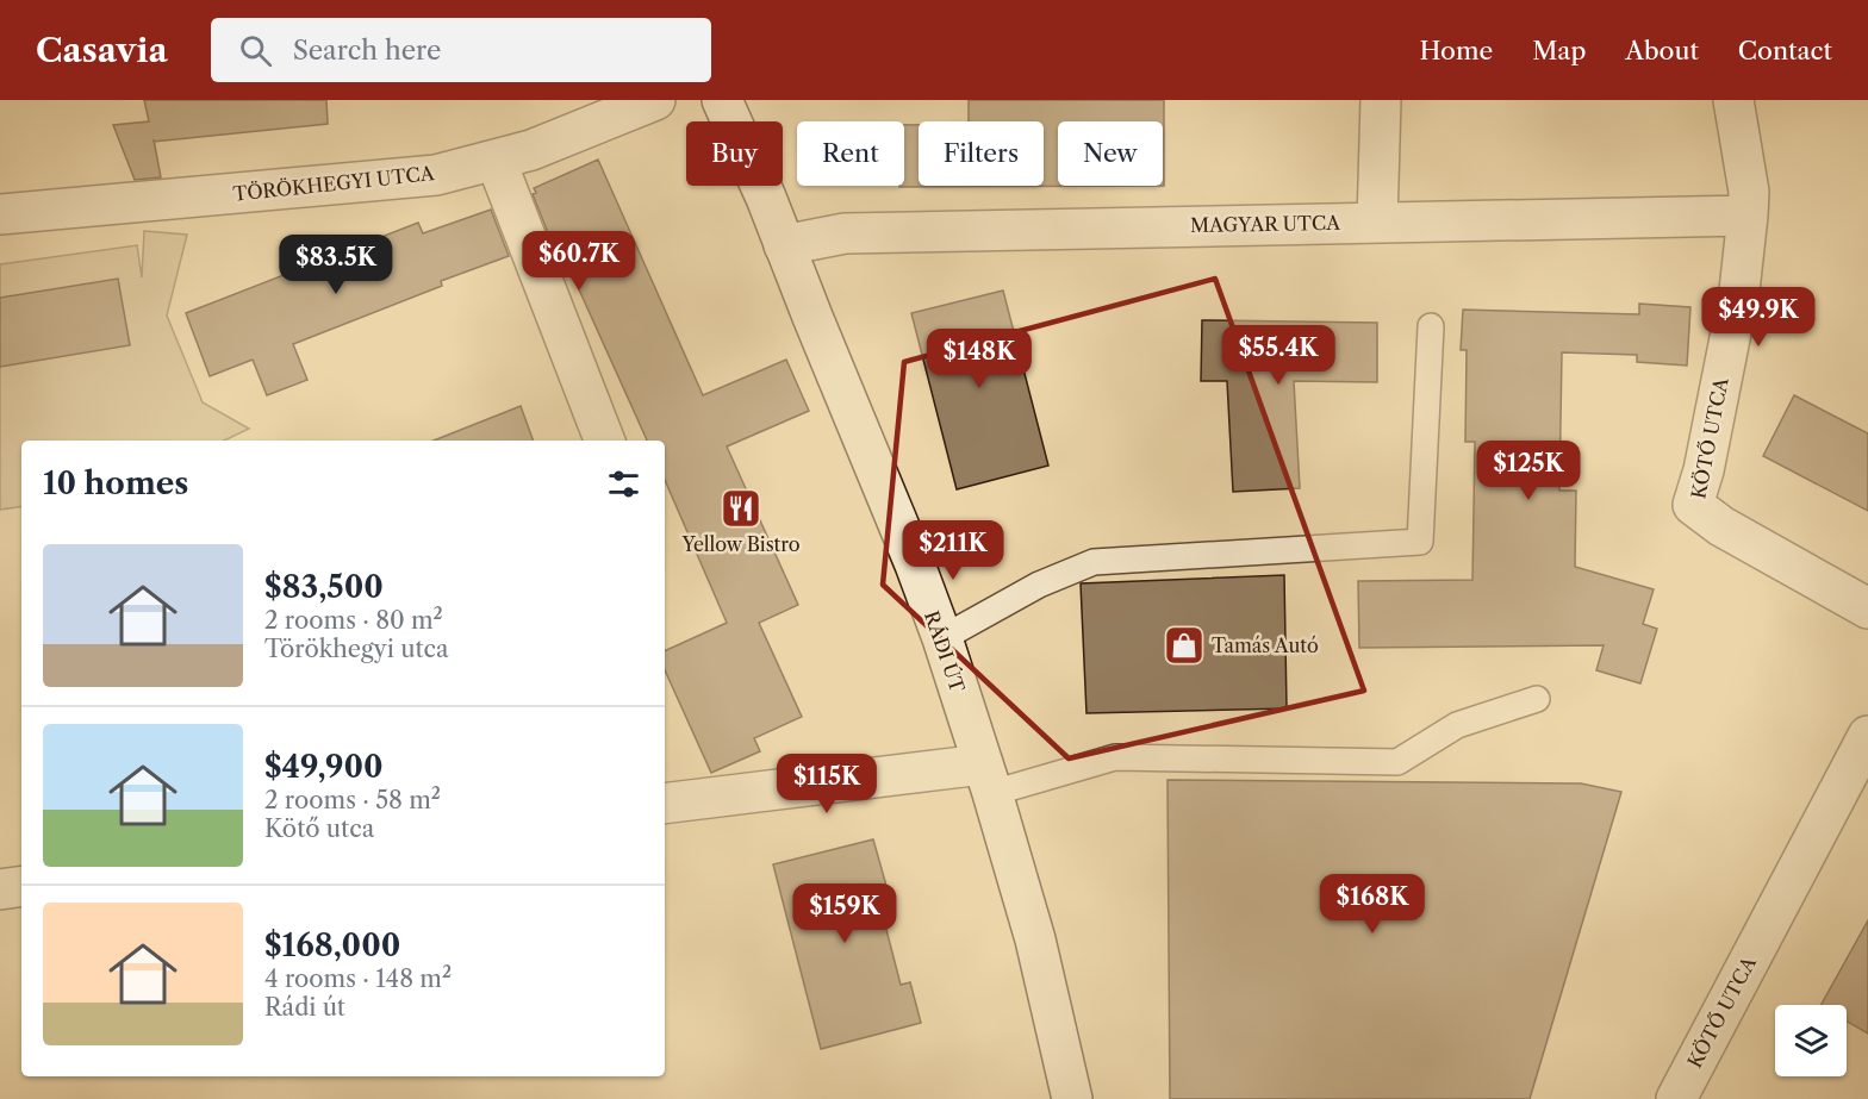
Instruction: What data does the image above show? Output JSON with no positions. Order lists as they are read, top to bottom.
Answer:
{
  "streets": {
    "street": [
      "TÖRÖKHEGYI UTCA",
      "MAGYAR UTCA",
      "KÖTŐ UTCA",
      "RÁDI ÚT"
    ]
  },
  "crossings": [
    ["MAGYAR UTCA", "KÖTŐ UTCA"],
    ["MAGYAR UTCA", "RÁDI ÚT"]
  ],
  "places": {
    "restaurant": ["Yellow Bistro"],
    "shop": ["Tamás Autó"]
  },
  "page": {
    "header": "Casavia",
    "search": "Search here",
    "nav": [
      "Home",
      "Map",
      "About",
      "Contact"
    ],
    "chip": [
      "Buy",
      "Rent",
      "Filters",
      "New"
    ],
    "price": [
      "$60.7K",
      "$83.5K",
      "$49.9K",
      "$55.4K",
      "$148K",
      "$125K",
      "$211K",
      "$115K",
      "$168K",
      "$159K"
    ],
    "heading": "10 homes",
    "list": [
      {
        "name": "$83,500",
        "note": "2 rooms · 80 m² · Törökhegyi utca"
      },
      {
        "name": "$49,900",
        "note": "2 rooms · 58 m² · Kötő utca"
      },
      {
        "name": "$168,000",
        "note": "4 rooms · 148 m² · Rádi út"
      }
    ]
  }
}
